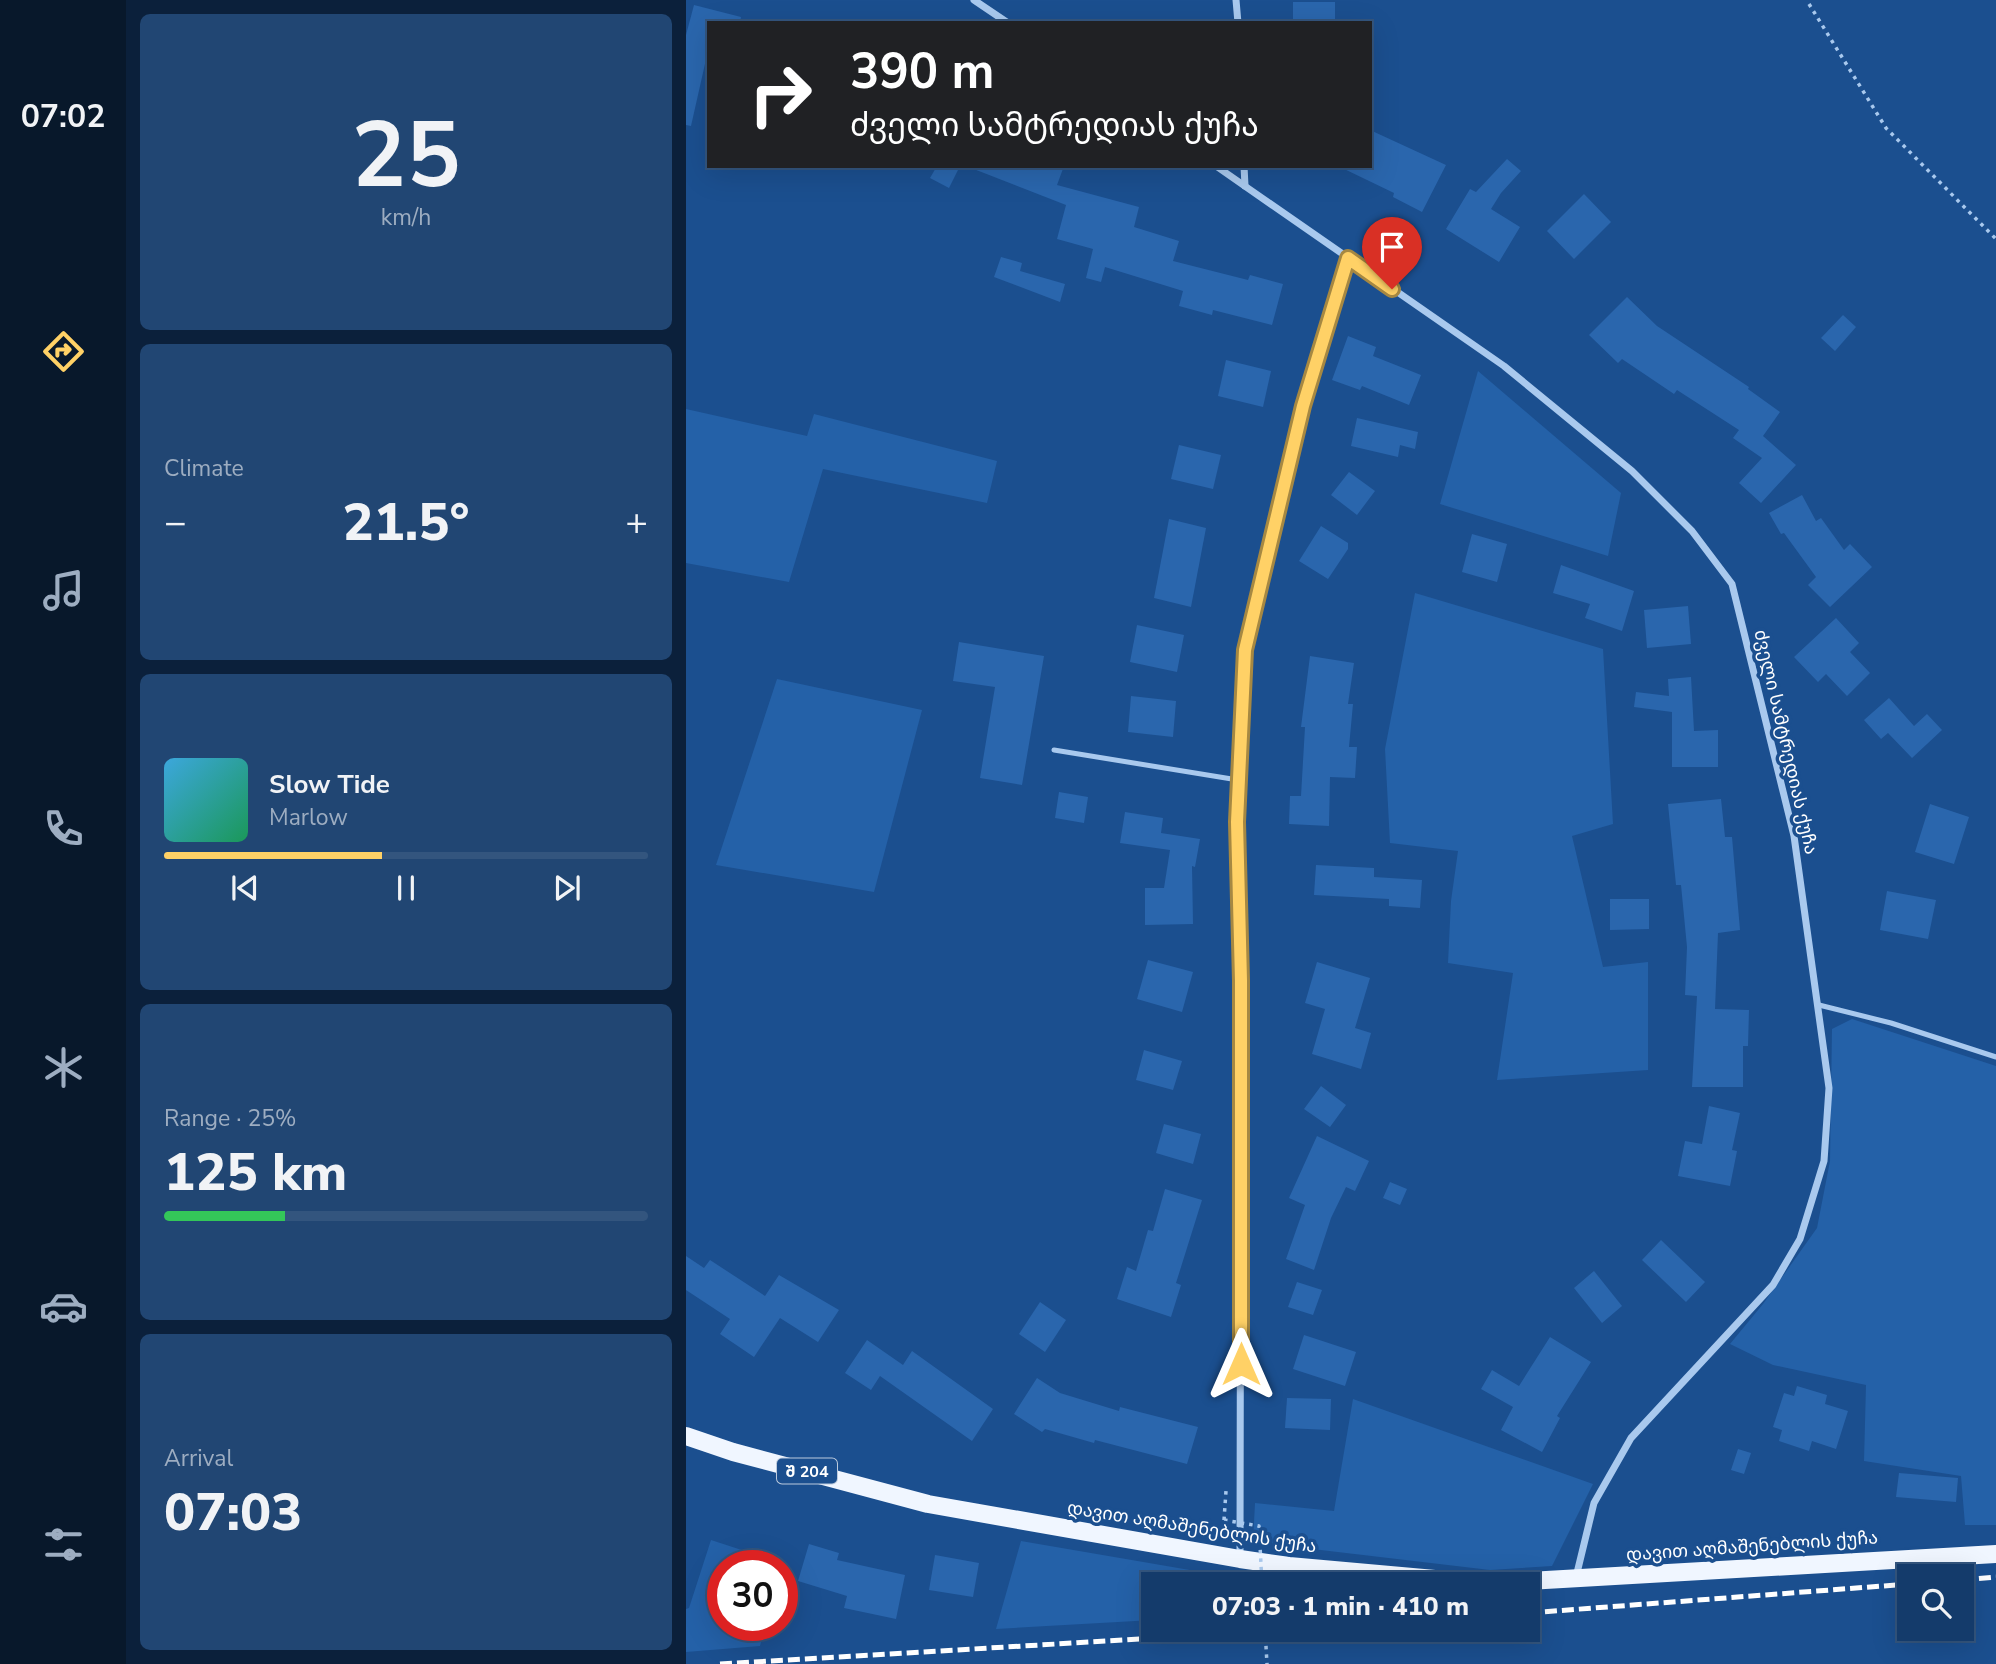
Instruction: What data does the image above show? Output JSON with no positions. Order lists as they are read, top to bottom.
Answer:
{
  "streets": {
    "main road": ["შ 204", "დავით აღმაშენებლის ქუჩა"],
    "street": ["ძველი სამტრედიას ქუჩა"]
  },
  "crossings": [
    ["ძველი სამტრედიას ქუჩა", "დავით აღმაშენებლის ქუჩა"]
  ],
  "page": {
    "tabs": "07:02",
    "tile": [
      ["25", "km/h"],
      "Climate",
      ["Range · 25%", "125 km"],
      ["Arrival", "07:03"]
    ],
    "turn": ["390 m", "ძველი სამტრედიას ქუჩა"],
    "heat": ["−", "21.5°", "+"],
    "song": ["Slow Tide", "Marlow"],
    "limit": "30",
    "trip": "07:03 · 1 min · 410 m"
  }
}
